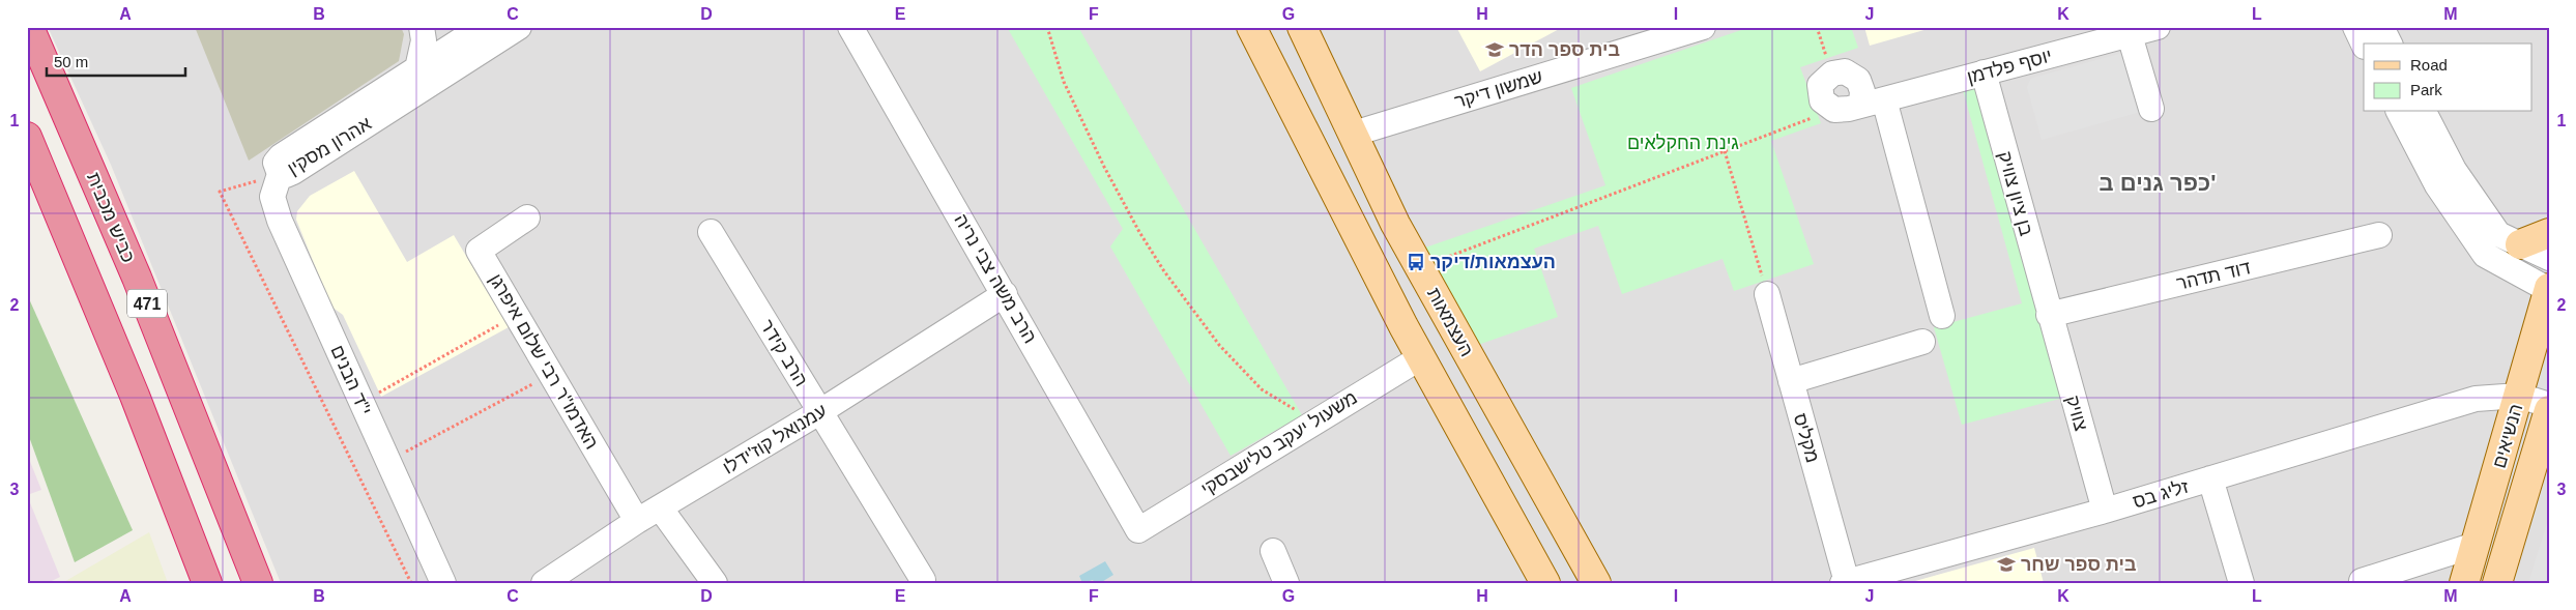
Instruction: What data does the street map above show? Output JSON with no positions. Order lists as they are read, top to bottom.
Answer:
{
  "streets": {
    "highway": ["כביש מכבית", "471"],
    "main road": ["העצמאות", "הנשיאים"],
    "street": [
      "יוסף פלדמן",
      "שמשון דיקר",
      "אהרון מסקין",
      "בן ציון צוויק",
      "דוד תדהר",
      "הרב משה צבי נריה",
      "הרב קידר",
      "האדמו\"ר רבי שלום איפרגן",
      "י\"ד הבנים",
      "צוויק",
      "מקליס",
      "עמנואל קוז'ידלו",
      "משעול יעקב טלישבסקי",
      "זליג בס"
    ]
  },
  "crossings": [
    ["יוסף פלדמן", "בן ציון צוויק"],
    ["שמשון דיקר", "העצמאות"],
    ["אהרון מסקין", "י\"ד הבנים"],
    ["בן ציון צוויק", "דוד תדהר"],
    ["בן ציון צוויק", "צוויק"],
    ["דוד תדהר", "צוויק"],
    ["הרב משה צבי נריה", "עמנואל קוז'ידלו"],
    ["הרב משה צבי נריה", "משעול יעקב טלישבסקי"],
    ["הרב קידר", "עמנואל קוז'ידלו"],
    ["האדמו\"ר רבי שלום איפרגן", "עמנואל קוז'ידלו"],
    ["צוויק", "זליג בס"],
    ["הנשיאים", "זליג בס"],
    ["מקליס", "זליג בס"]
  ],
  "districts": ["כפר גנים ב'"],
  "parks": ["גינת החקלאים"],
  "places": {
    "school or university": ["בית ספר הדר", "בית ספר שחר"],
    "bus stop": ["העצמאות/דיקר"]
  },
  "legend": ["Road", "Park"],
  "scale_bar": "50 m",
  "grid": {
    "columns": [
      "A",
      "B",
      "C",
      "D",
      "E",
      "F",
      "G",
      "H",
      "I",
      "J",
      "K",
      "L",
      "M"
    ],
    "rows": ["1", "2", "3"]
  }
}
